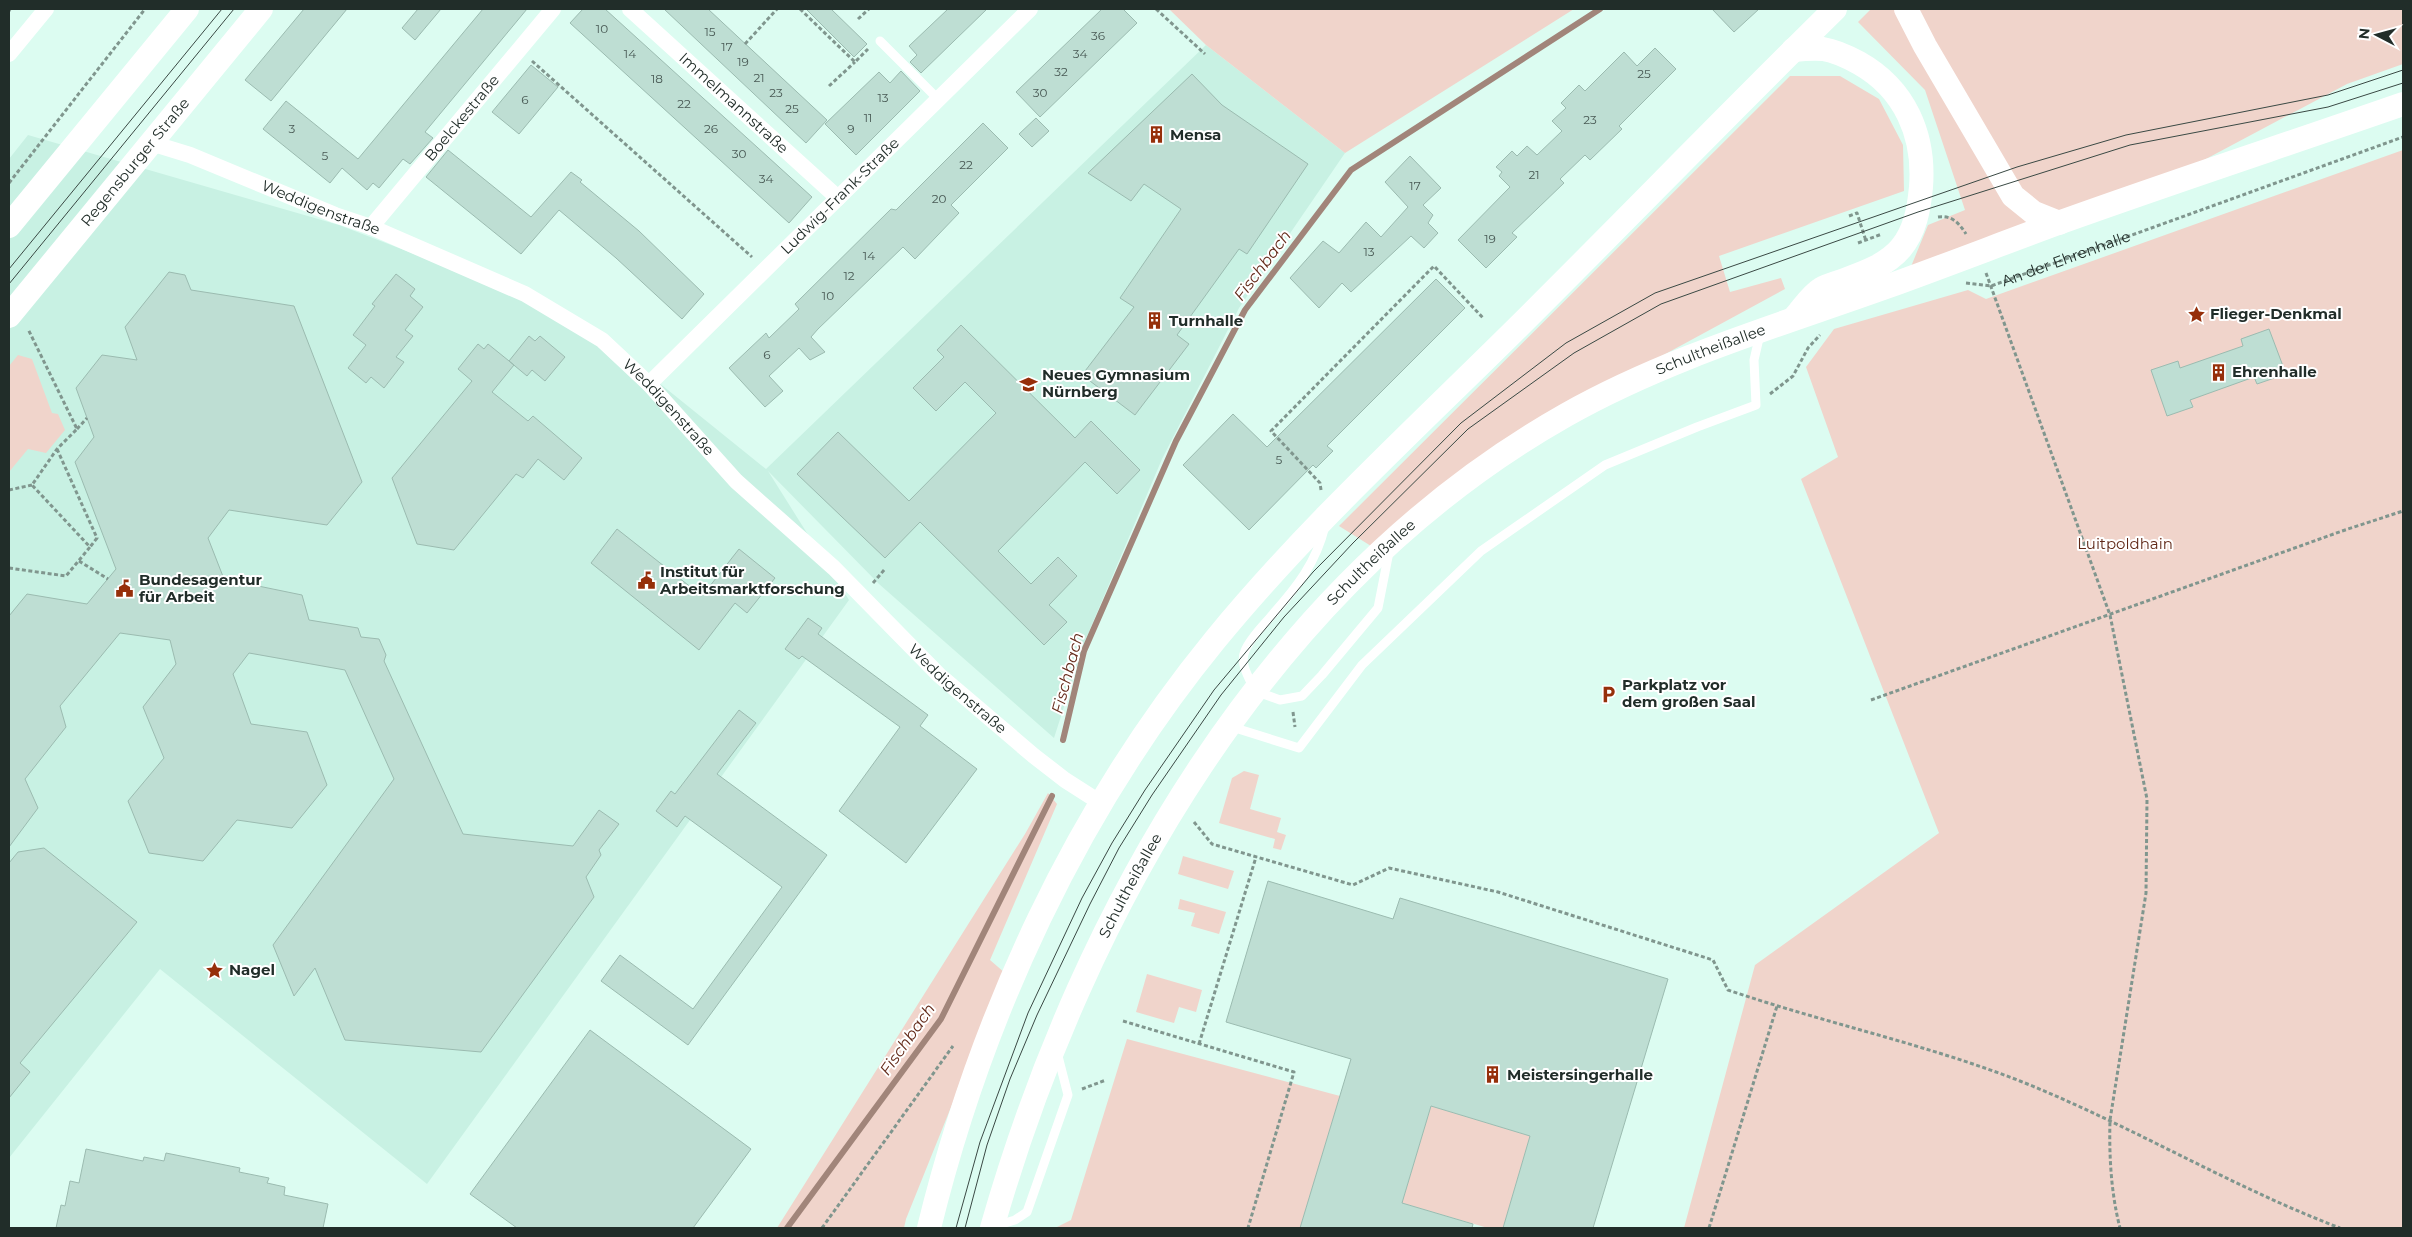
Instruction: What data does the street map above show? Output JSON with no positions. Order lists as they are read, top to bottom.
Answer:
{
  "streets": {
    "main road": ["Regensburger Straße", "Schultheißallee"],
    "street": [
      "Immelmannstraße",
      "Boelckestraße",
      "Ludwig-Frank-Straße",
      "Weddigenstraße"
    ],
    "path": ["An der Ehrenhalle"]
  },
  "crossings": [
    ["Immelmannstraße", "Ludwig-Frank-Straße"],
    ["Boelckestraße", "Weddigenstraße"],
    ["Regensburger Straße", "Weddigenstraße"],
    ["Ludwig-Frank-Straße", "Weddigenstraße"]
  ],
  "water": ["Fischbach"],
  "parks": ["Luitpoldhain"],
  "places": {
    "building": [
      "Mensa",
      "Turnhalle",
      "Ehrenhalle",
      "Meistersingerhalle"
    ],
    "place": ["Flieger-Denkmal", "Nagel"],
    "school or university": ["Neues Gymnasium Nürnberg"],
    "public building": ["Institut für Arbeitsmarktforschung", "Bundesagentur für Arbeit"],
    "parking": ["Parkplatz vor dem großen Saal"]
  },
  "house_numbers": [
    "10",
    "15",
    "36",
    "17",
    "14",
    "34",
    "19",
    "32",
    "25",
    "21",
    "18",
    "23",
    "30",
    "13",
    "6",
    "22",
    "25",
    "11",
    "23",
    "3",
    "26",
    "9",
    "30",
    "5",
    "22",
    "21",
    "34",
    "17",
    "20",
    "19",
    "13",
    "14",
    "12",
    "10",
    "6",
    "5"
  ],
  "north": "left"
}
